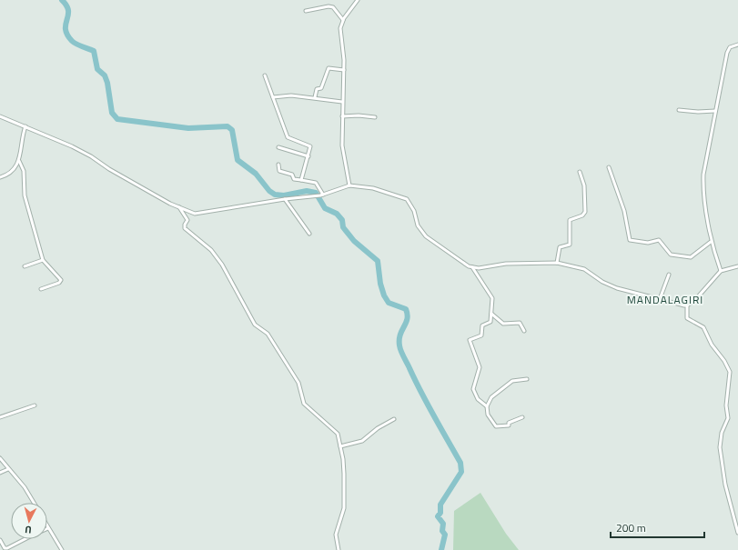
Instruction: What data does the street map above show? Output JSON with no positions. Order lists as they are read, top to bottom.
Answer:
{
  "districts": ["MANDALAGIRI"],
  "scale_bar": "200 m",
  "north": "bottom"
}
